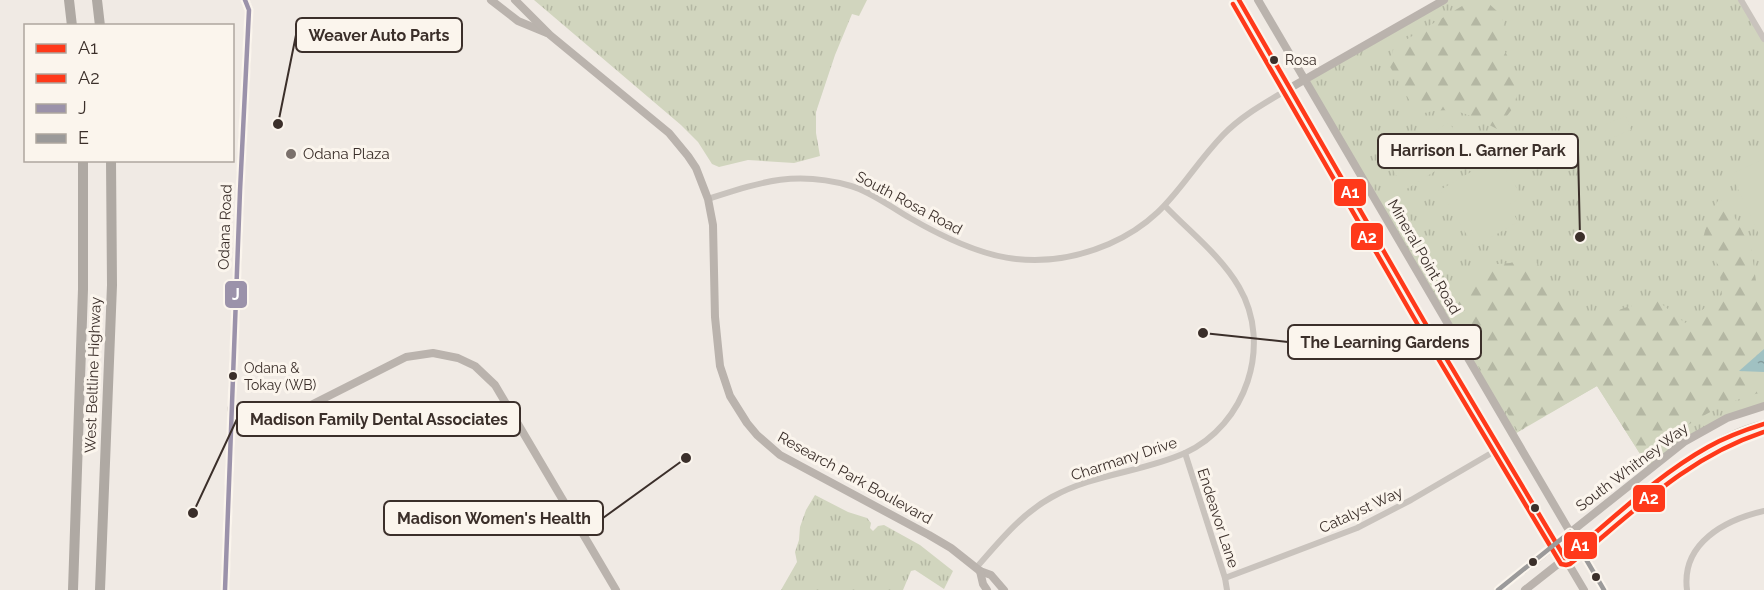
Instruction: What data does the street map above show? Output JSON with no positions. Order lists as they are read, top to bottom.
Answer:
{
  "streets": {
    "highway": ["West Beltline Highway"],
    "street": [
      "South Rosa Road",
      "Odana Road",
      "Mineral Point Road",
      "Charmany Drive",
      "South Whitney Way",
      "Research Park Boulevard",
      "Catalyst Way",
      "Endeavor Lane"
    ]
  },
  "crossings": [
    ["South Rosa Road", "Mineral Point Road"],
    ["South Rosa Road", "Charmany Drive"],
    ["South Rosa Road", "Research Park Boulevard"],
    ["Mineral Point Road", "South Whitney Way"],
    ["Charmany Drive", "Research Park Boulevard"],
    ["Charmany Drive", "Endeavor Lane"],
    ["Catalyst Way", "Endeavor Lane"]
  ],
  "places": [
    "Rosa",
    "Weaver Auto Parts",
    "Odana Plaza",
    "Harrison L. Garner Park",
    "The Learning Gardens",
    "Odana & Tokay (WB)",
    "Madison Women's Health",
    "Madison Family Dental Associates"
  ],
  "lines": [
    "transit line A1",
    "transit line J",
    "transit line A2",
    "transit line E"
  ],
  "legend": [
    "A1",
    "A2",
    "J",
    "E"
  ]
}
